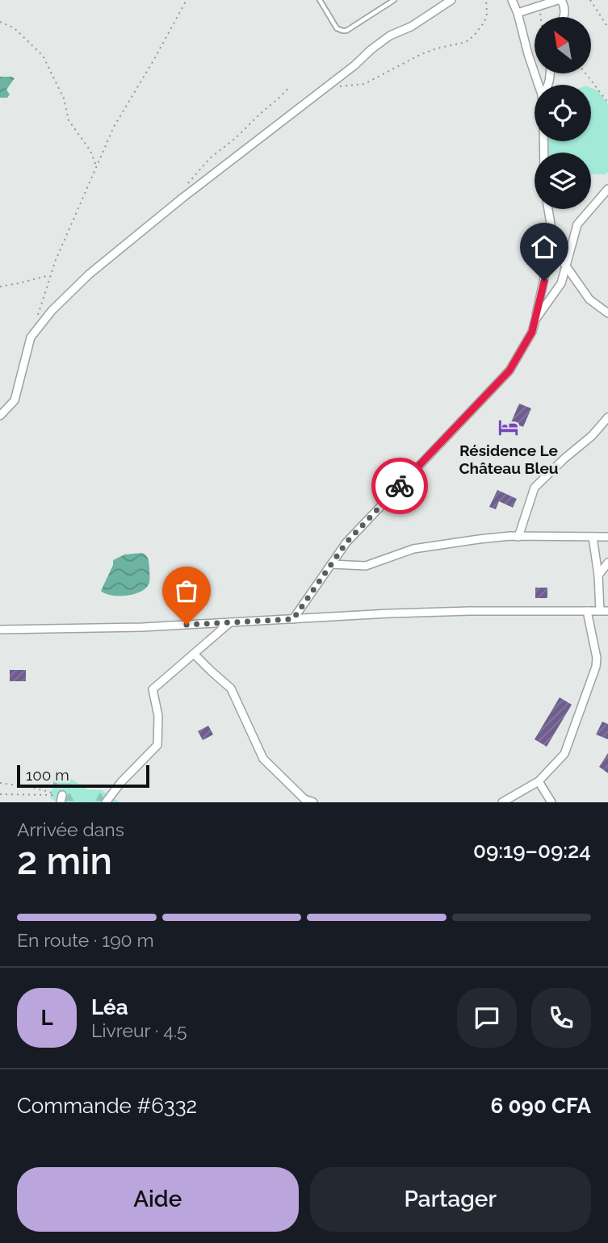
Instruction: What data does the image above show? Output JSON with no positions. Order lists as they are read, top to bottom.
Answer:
{
  "places": {
    "hotel": ["Résidence Le Château Bleu"]
  },
  "scale_bar": "100 m",
  "north": "top left",
  "page": {
    "scale": "100 m",
    "heading": ["2 min", "Arrivée dans", "09:19–09:24"],
    "panel": [
      "Léa",
      "Livreur · 4.5",
      "Commande #6332",
      "6 090 CFA"
    ],
    "bar": "En route · 190 m",
    "round": "L",
    "buttons": ["Aide", "Partager"]
  }
}
